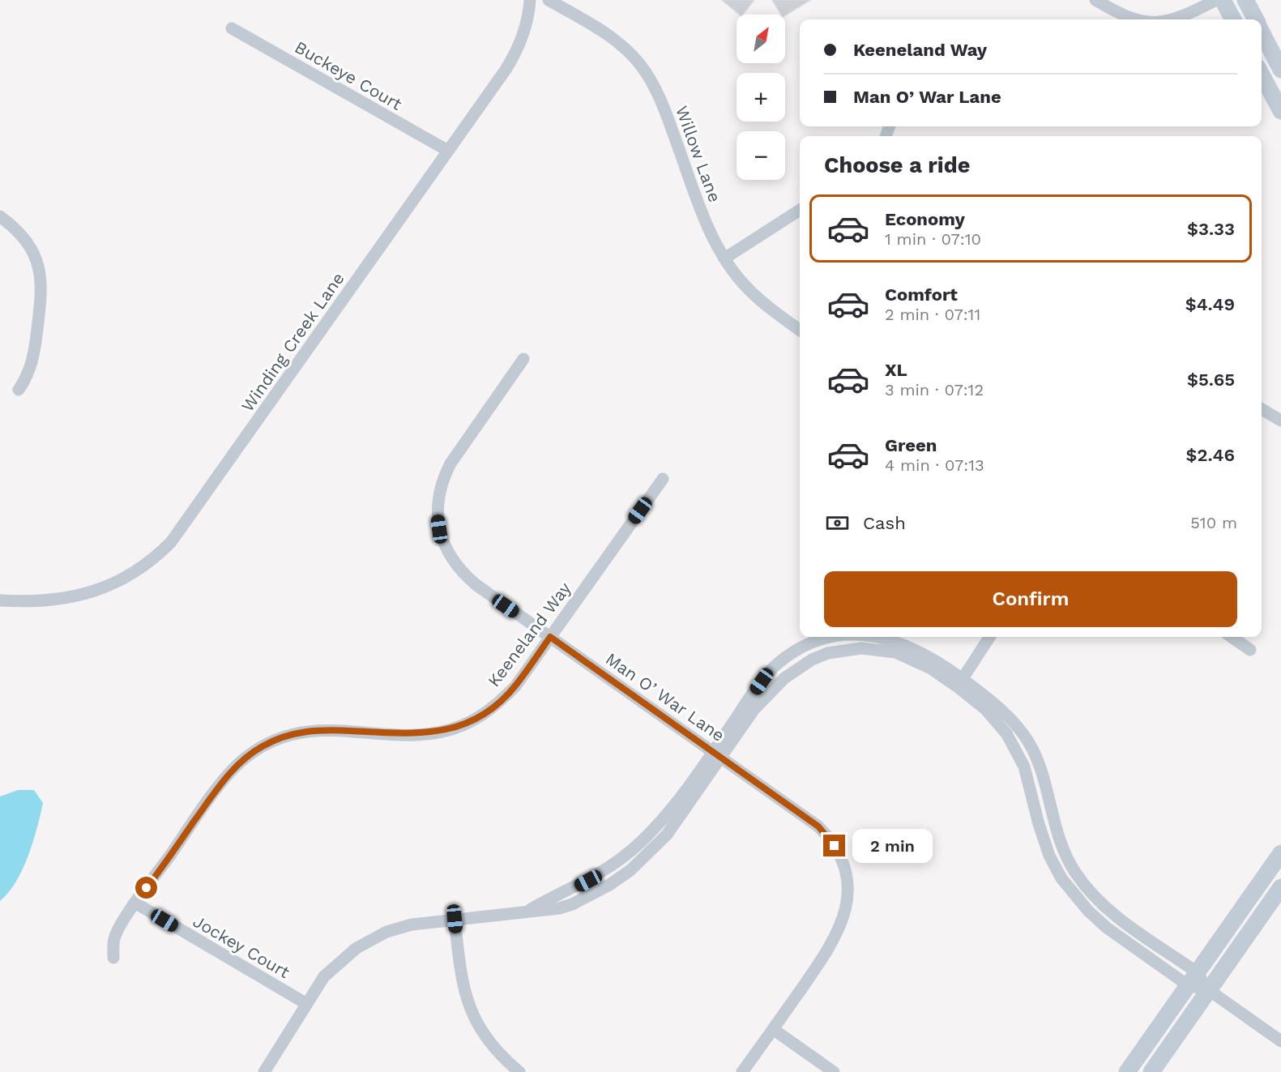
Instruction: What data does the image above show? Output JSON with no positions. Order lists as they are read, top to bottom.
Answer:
{
  "streets": {
    "street": [
      "Buckeye Court",
      "Willow Lane",
      "Winding Creek Lane",
      "Keeneland Way",
      "Man O’ War Lane",
      "Jockey Court"
    ]
  },
  "crossings": [
    ["Buckeye Court", "Winding Creek Lane"],
    ["Keeneland Way", "Man O’ War Lane"],
    ["Keeneland Way", "Jockey Court"]
  ],
  "north": "top right",
  "page": {
    "map_buttons": ["+", "−"],
    "banner": ["Keeneland Way", "Man O’ War Lane"],
    "heading": "Choose a ride",
    "list": [
      {
        "name": "Economy",
        "note": "1 min · 07:10",
        "value": "$3.33"
      },
      {
        "name": "Comfort",
        "note": "2 min · 07:11",
        "value": "$4.49"
      },
      {
        "name": "XL",
        "note": "3 min · 07:12",
        "value": "$5.65"
      },
      {
        "name": "Green",
        "note": "4 min · 07:13",
        "value": "$2.46"
      }
    ],
    "pay": ["Cash", "510 m"],
    "buttons": "Confirm",
    "bubble": "2 min"
  }
}
